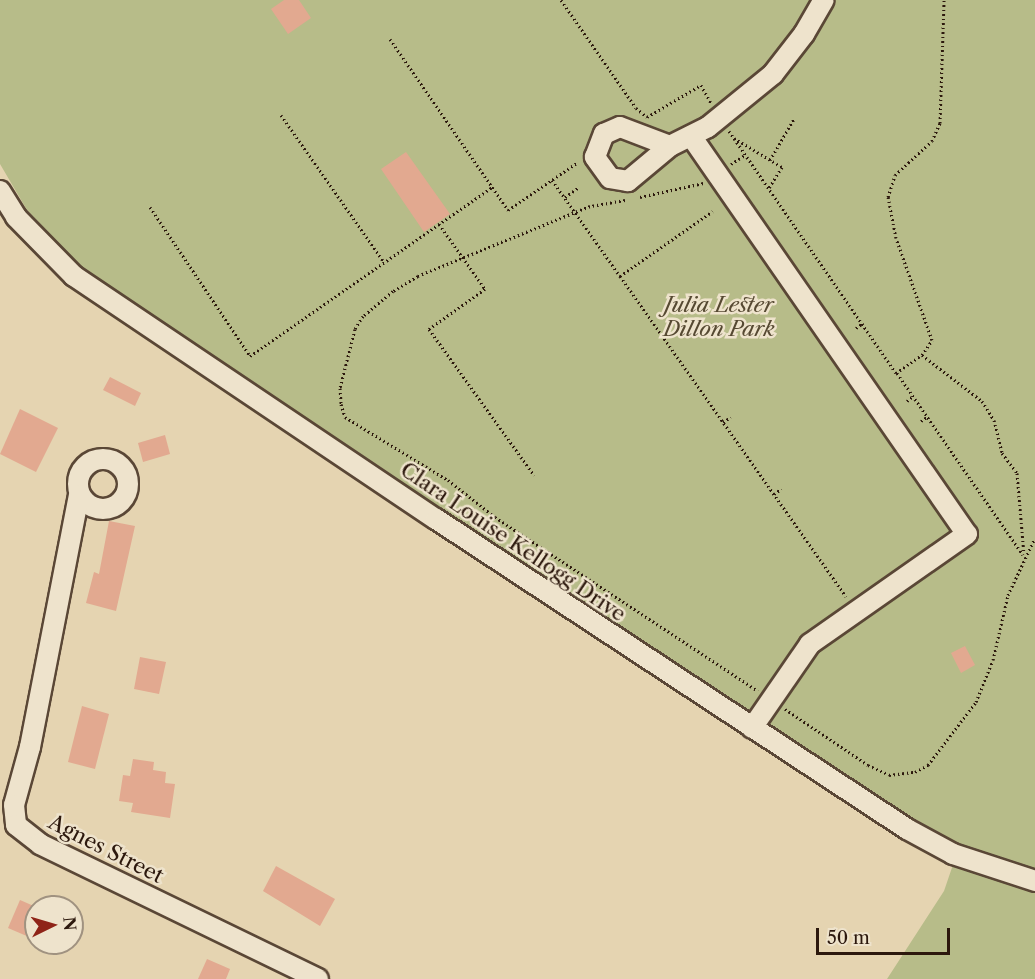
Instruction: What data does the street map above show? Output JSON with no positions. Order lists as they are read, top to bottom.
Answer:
{
  "streets": {
    "street": ["Clara Louise Kellogg Drive", "Agnes Street"]
  },
  "parks": ["Julia Lester Dillon Park"],
  "scale_bar": "50 m",
  "north": "right"
}
